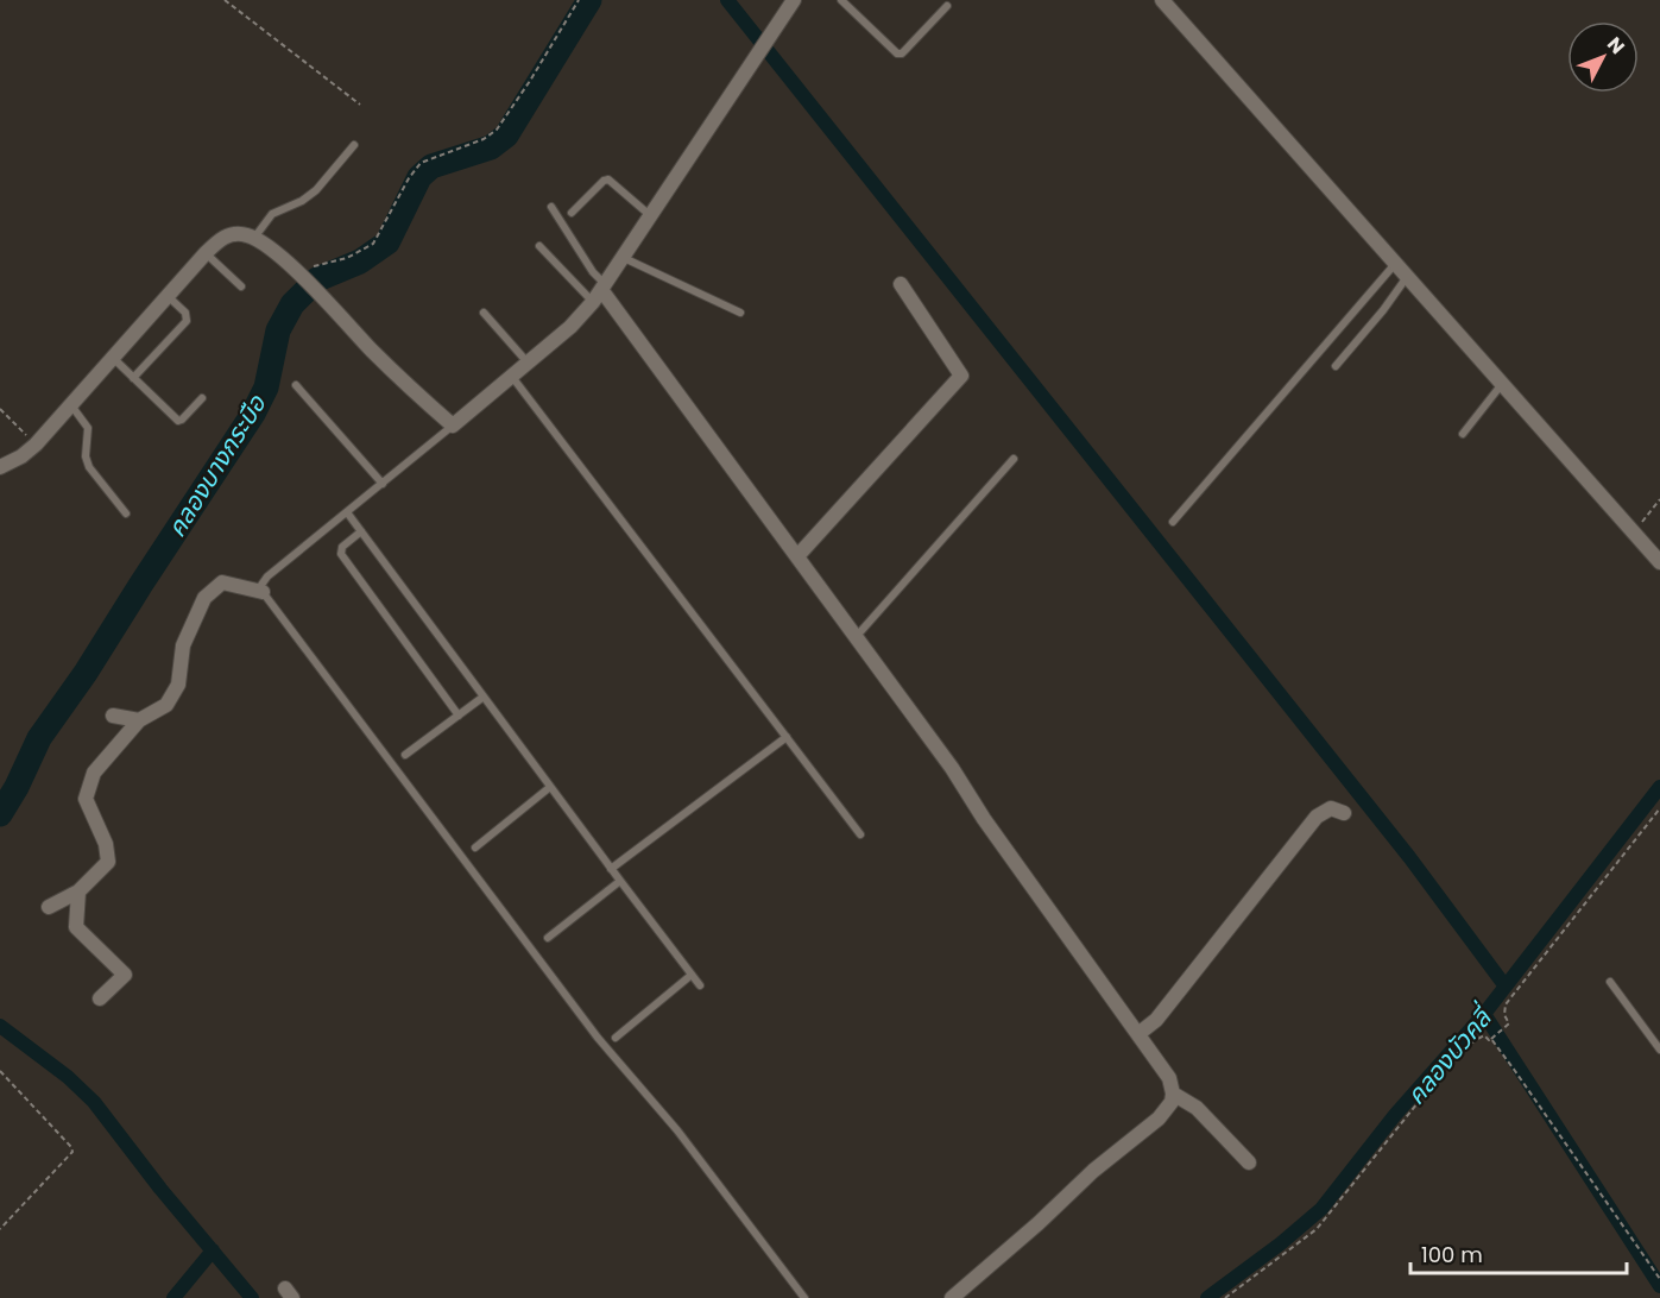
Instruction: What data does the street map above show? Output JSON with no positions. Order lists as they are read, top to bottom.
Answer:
{
  "water": ["คลองบางกระบือ", "คลองบัวคลี่"],
  "scale_bar": "100 m",
  "north": "top right"
}
